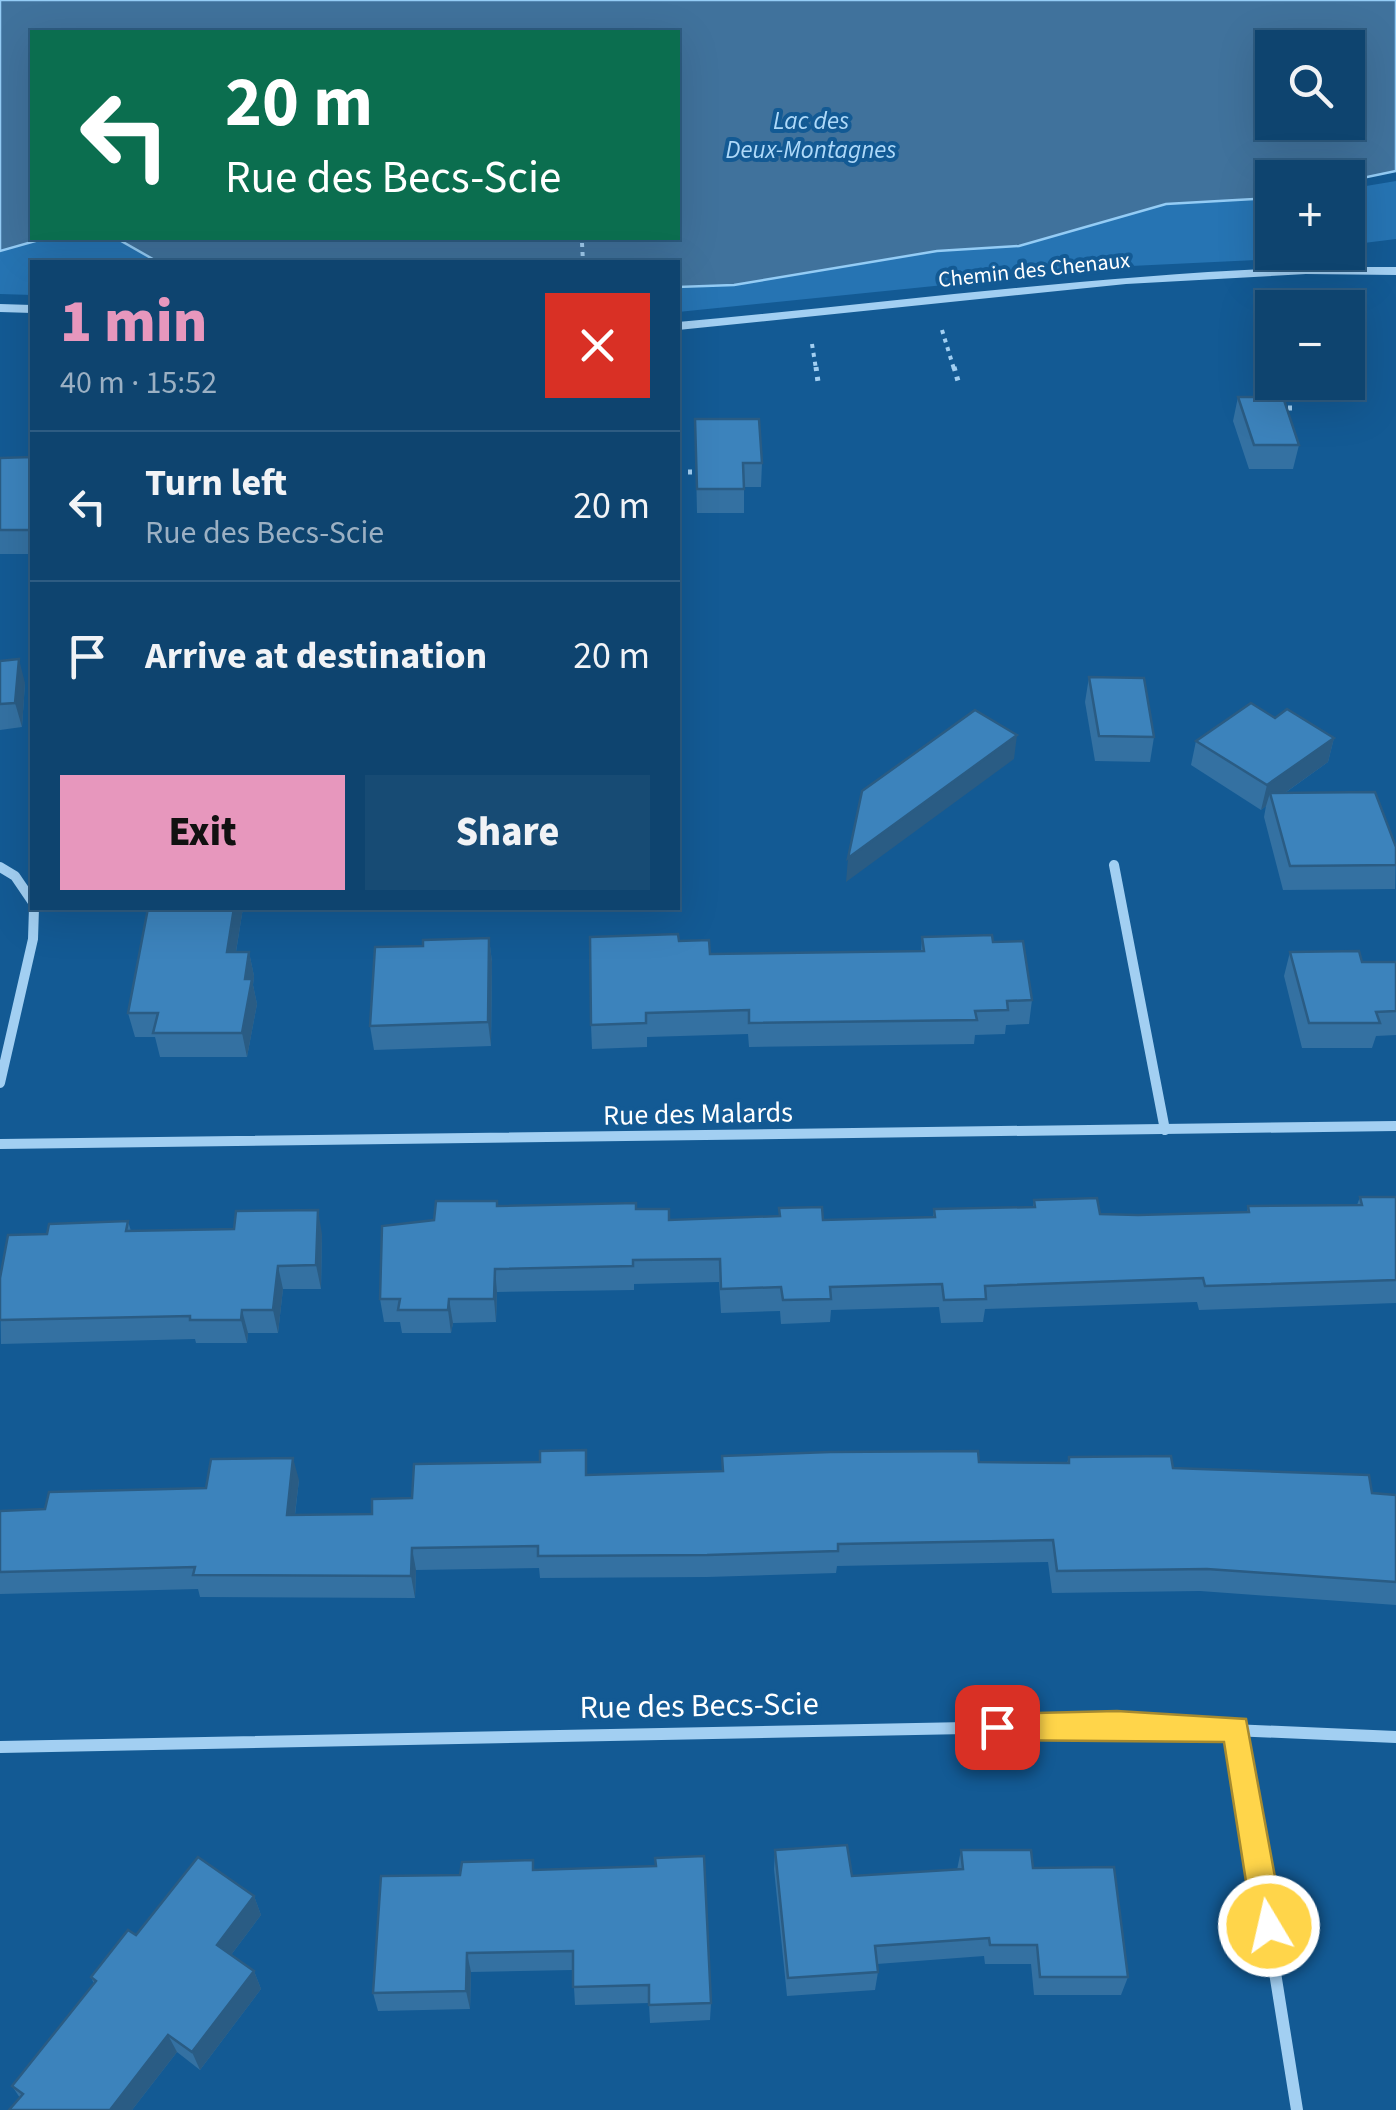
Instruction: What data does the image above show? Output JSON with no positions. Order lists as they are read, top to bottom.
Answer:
{
  "streets": {
    "street": ["Chemin des Chenaux", "Rue des Malards", "Rue des Becs-Scie"]
  },
  "water": ["Lac des Deux-Montagnes"],
  "page": {
    "map_buttons": ["+", "−"],
    "turn": ["20 m", "Rue des Becs-Scie"],
    "heading": ["1 min", "40 m · 15:52"],
    "list": [
      {
        "name": "Turn left",
        "note": "Rue des Becs-Scie",
        "value": "20 m"
      },
      {
        "name": "Arrive at destination",
        "value": "20 m"
      }
    ],
    "buttons": ["Exit", "Share"]
  }
}
